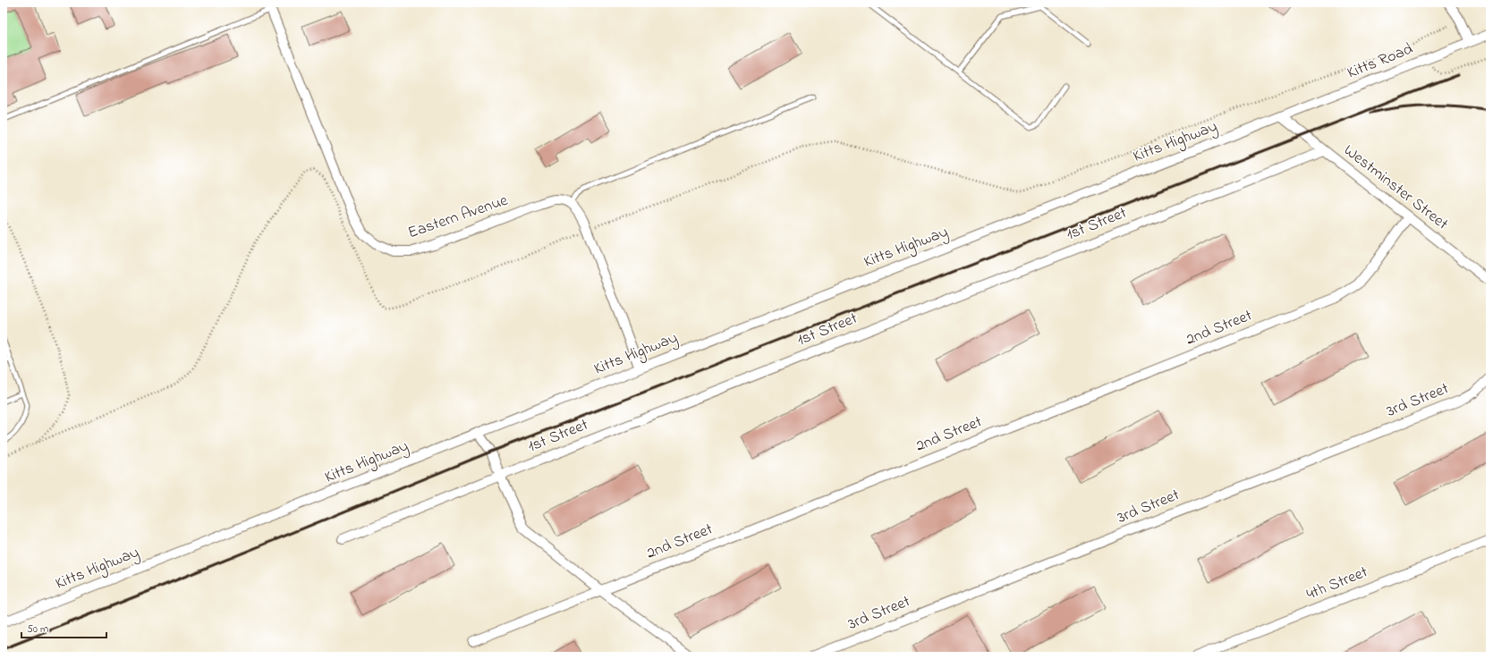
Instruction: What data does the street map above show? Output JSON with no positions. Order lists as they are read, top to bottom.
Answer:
{
  "streets": {
    "street": [
      "Kitts Road",
      "Kitts Highway",
      "Westminster Street",
      "Eastern Avenue",
      "1st Street",
      "2nd Street",
      "3rd Street",
      "4th Street"
    ]
  },
  "crossings": [
    ["Kitts Road", "Kitts Highway"],
    ["Kitts Road", "Westminster Street"],
    ["Kitts Highway", "Westminster Street"],
    ["Westminster Street", "1st Street"],
    ["Westminster Street", "2nd Street"]
  ],
  "scale_bar": "50 m"
}
